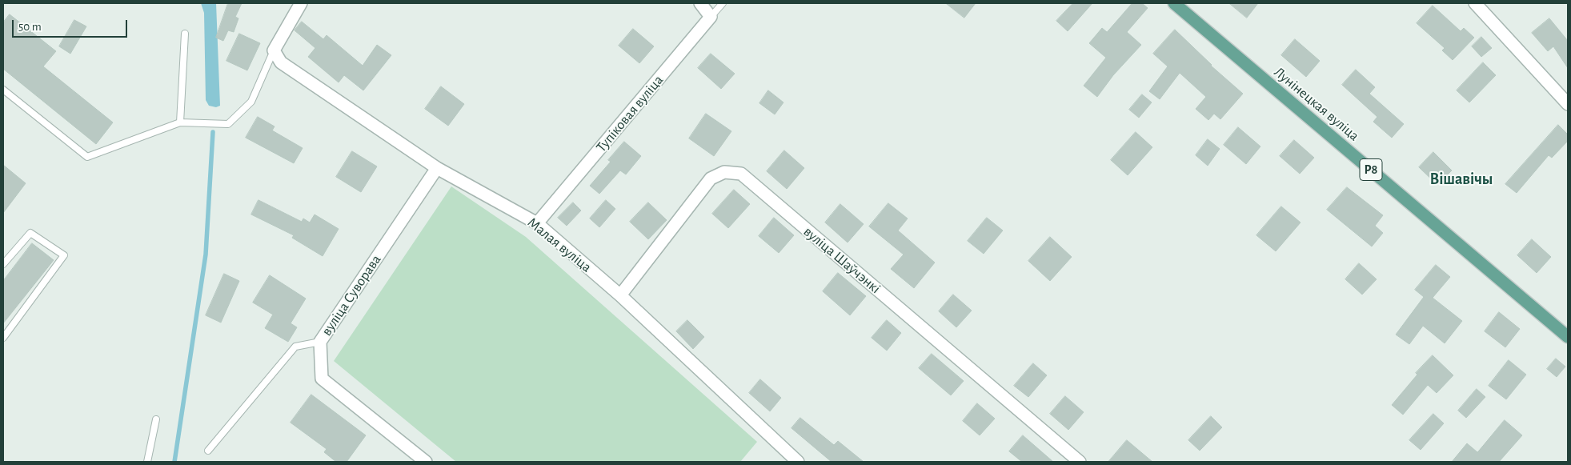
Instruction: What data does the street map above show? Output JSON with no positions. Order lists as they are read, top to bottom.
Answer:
{
  "streets": {
    "main road": ["Лунінецкая вуліца", "Р8"],
    "street": [
      "Тупіковая вуліца",
      "Малая вуліца",
      "вуліца Шаўчэнкі",
      "вуліца Суворава"
    ]
  },
  "crossings": [
    ["Тупіковая вуліца", "Малая вуліца"],
    ["Малая вуліца", "вуліца Шаўчэнкі"],
    ["Малая вуліца", "вуліца Суворава"]
  ],
  "districts": ["Вішавічы"],
  "scale_bar": "50 m"
}
